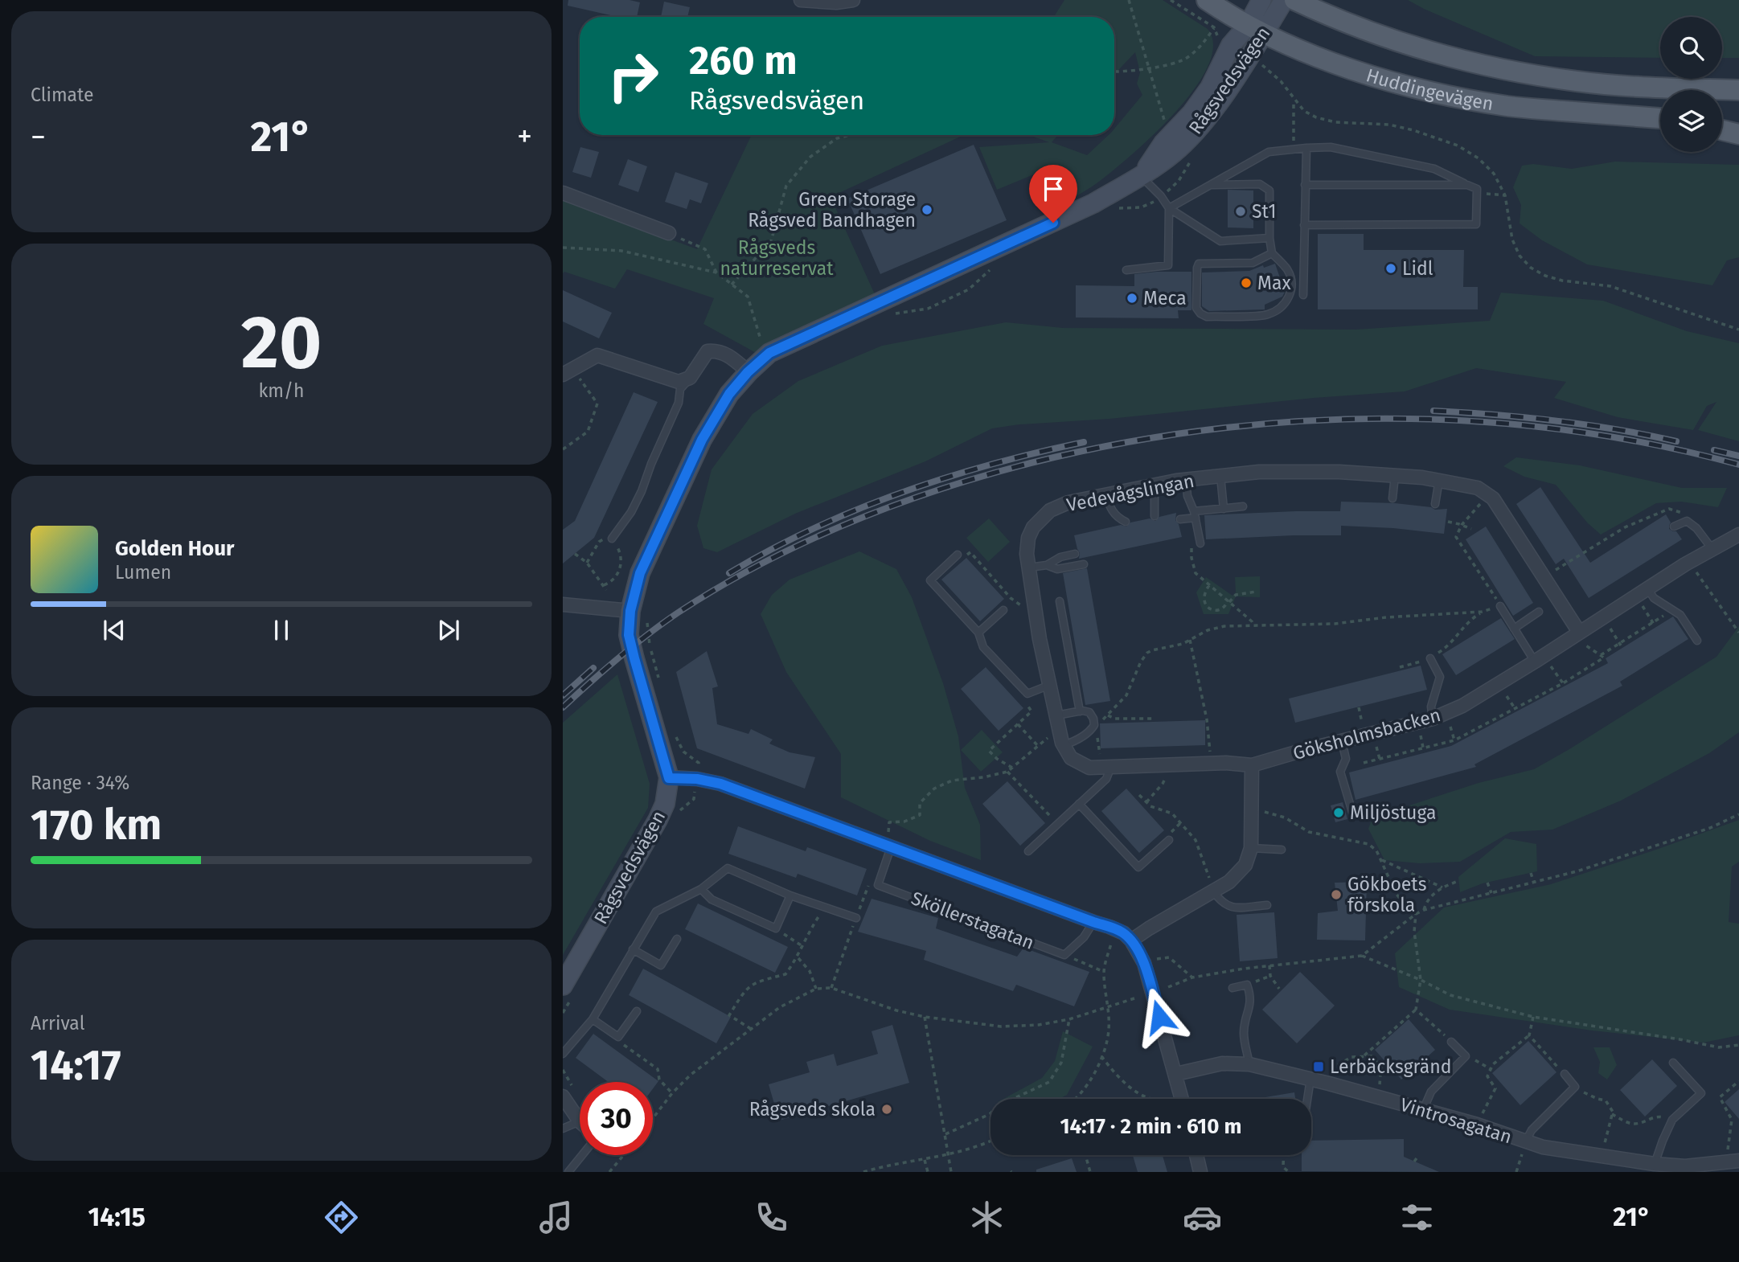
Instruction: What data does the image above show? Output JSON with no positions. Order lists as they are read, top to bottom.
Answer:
{
  "streets": {
    "main road": ["Huddingevägen"],
    "street": [
      "Rågsvedsvägen",
      "Vedevågslingan",
      "Göksholmsbacken",
      "Vintrosagatan"
    ],
    "lane": ["Sköllerstagatan"]
  },
  "crossings": [
    ["Rågsvedsvägen", "Huddingevägen"],
    ["Vedevågslingan", "Göksholmsbacken"]
  ],
  "parks": ["Rågsveds naturreservat"],
  "places": {
    "other": [
      "Green Storage Rågsved Bandhagen",
      "St1",
      "Lidl",
      "Max",
      "Meca",
      "Miljöstuga",
      "Gökboets förskola",
      "Rågsveds skola"
    ],
    "transit": ["Lerbäcksgränd"]
  },
  "page": {
    "tile": [
      "Climate",
      ["20", "km/h"],
      ["Range · 34%", "170 km"],
      ["Arrival", "14:17"]
    ],
    "turn": ["260 m", "Rågsvedsvägen"],
    "heat": ["−", "21°", "+"],
    "song": ["Golden Hour", "Lumen"],
    "limit": "30",
    "trip": "14:17 · 2 min · 610 m",
    "tabs": ["14:15", "21°"]
  }
}
